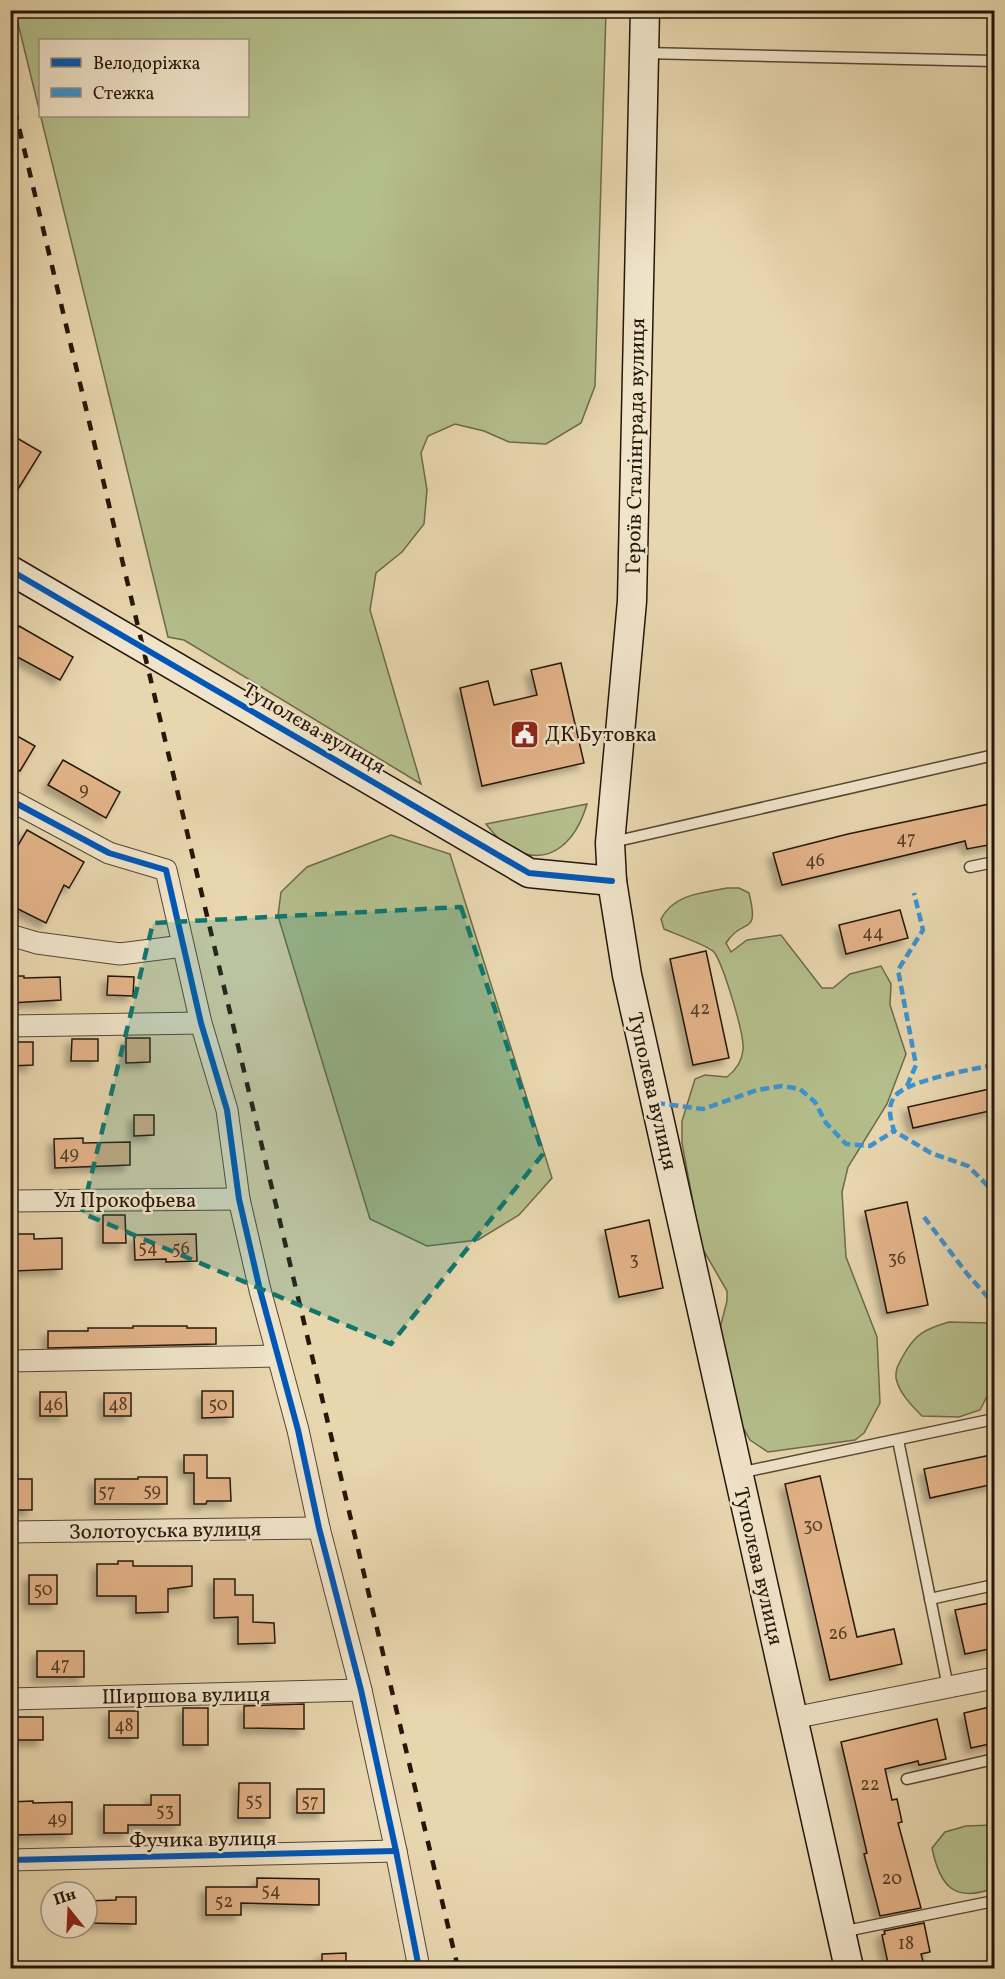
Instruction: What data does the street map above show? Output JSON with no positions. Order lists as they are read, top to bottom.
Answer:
{
  "streets": {
    "main road": ["Героїв Сталінграда вулиця", "Туполєва вулиця"],
    "street": [
      "Ул Прокофьева",
      "Золотоуська вулиця",
      "Ширшова вулиця",
      "Фучика вулиця"
    ]
  },
  "crossings": [
    ["Героїв Сталінграда вулиця", "Туполєва вулиця"]
  ],
  "places": {
    "public building": ["ДК Бутовка"]
  },
  "house_numbers": [
    "9",
    "47",
    "46",
    "44",
    "42",
    "49",
    "54",
    "56",
    "36",
    "3",
    "46",
    "48",
    "50",
    "59",
    "57",
    "30",
    "50",
    "26",
    "47",
    "48",
    "22",
    "55",
    "57",
    "53",
    "49",
    "20",
    "54",
    "52",
    "18"
  ],
  "legend": ["Велодоріжка", "Стежка"],
  "north": "top"
}
